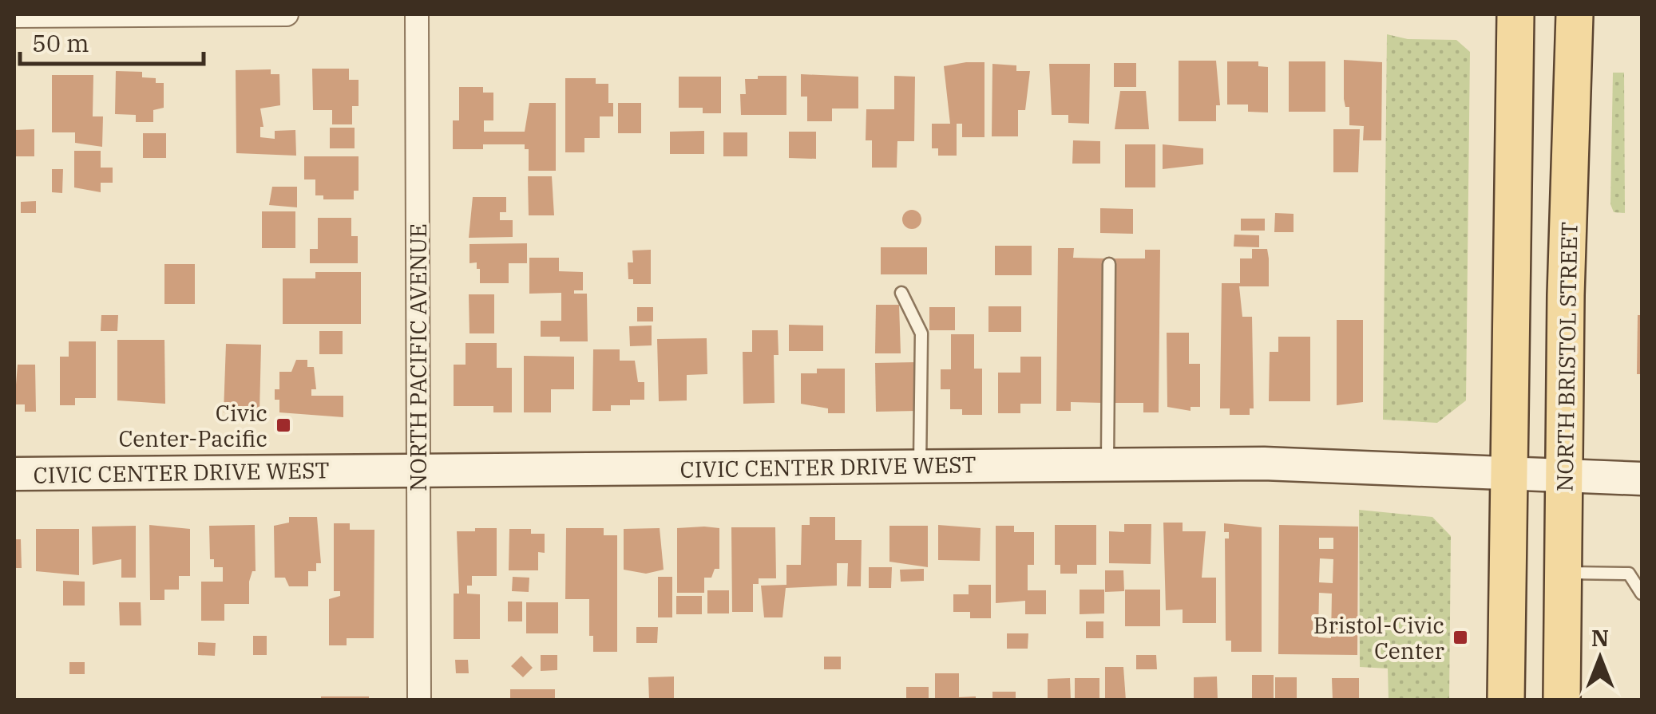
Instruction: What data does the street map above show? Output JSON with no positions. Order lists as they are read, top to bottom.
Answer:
{
  "streets": {
    "main road": ["NORTH BRISTOL STREET", "CIVIC CENTER DRIVE WEST"],
    "street": ["NORTH PACIFIC AVENUE"]
  },
  "crossings": [
    ["NORTH BRISTOL STREET", "CIVIC CENTER DRIVE WEST"],
    ["NORTH PACIFIC AVENUE", "CIVIC CENTER DRIVE WEST"]
  ],
  "places": {
    "transit": ["Civic Center-Pacific", "Bristol-Civic Center"]
  },
  "scale_bar": "50 m",
  "north": "top"
}
